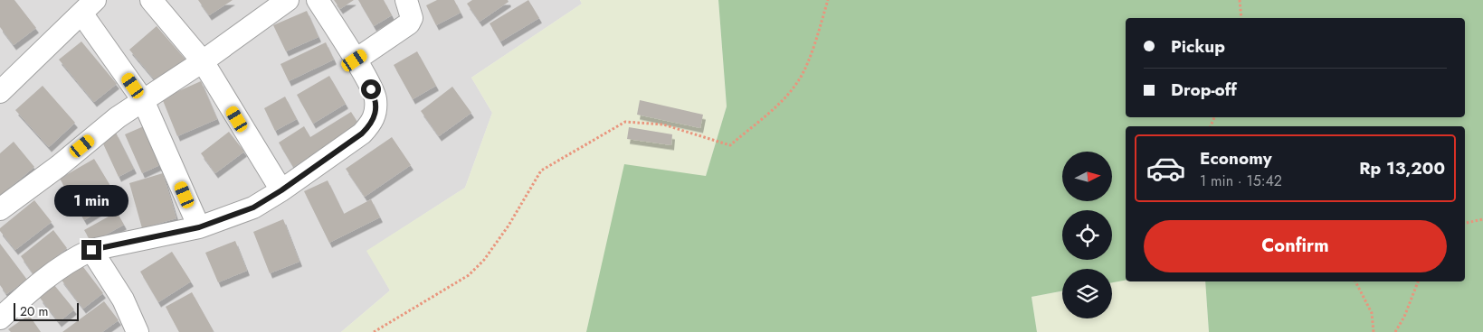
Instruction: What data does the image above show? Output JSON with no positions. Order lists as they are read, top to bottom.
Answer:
{
  "scale_bar": "20 m",
  "north": "right",
  "page": {
    "banner": ["Pickup", "Drop-off"],
    "list": [
      {
        "name": "Economy",
        "note": "1 min · 15:42",
        "value": "Rp 13,200"
      }
    ],
    "bubble": "1 min",
    "buttons": "Confirm",
    "scale": "20 m"
  }
}
